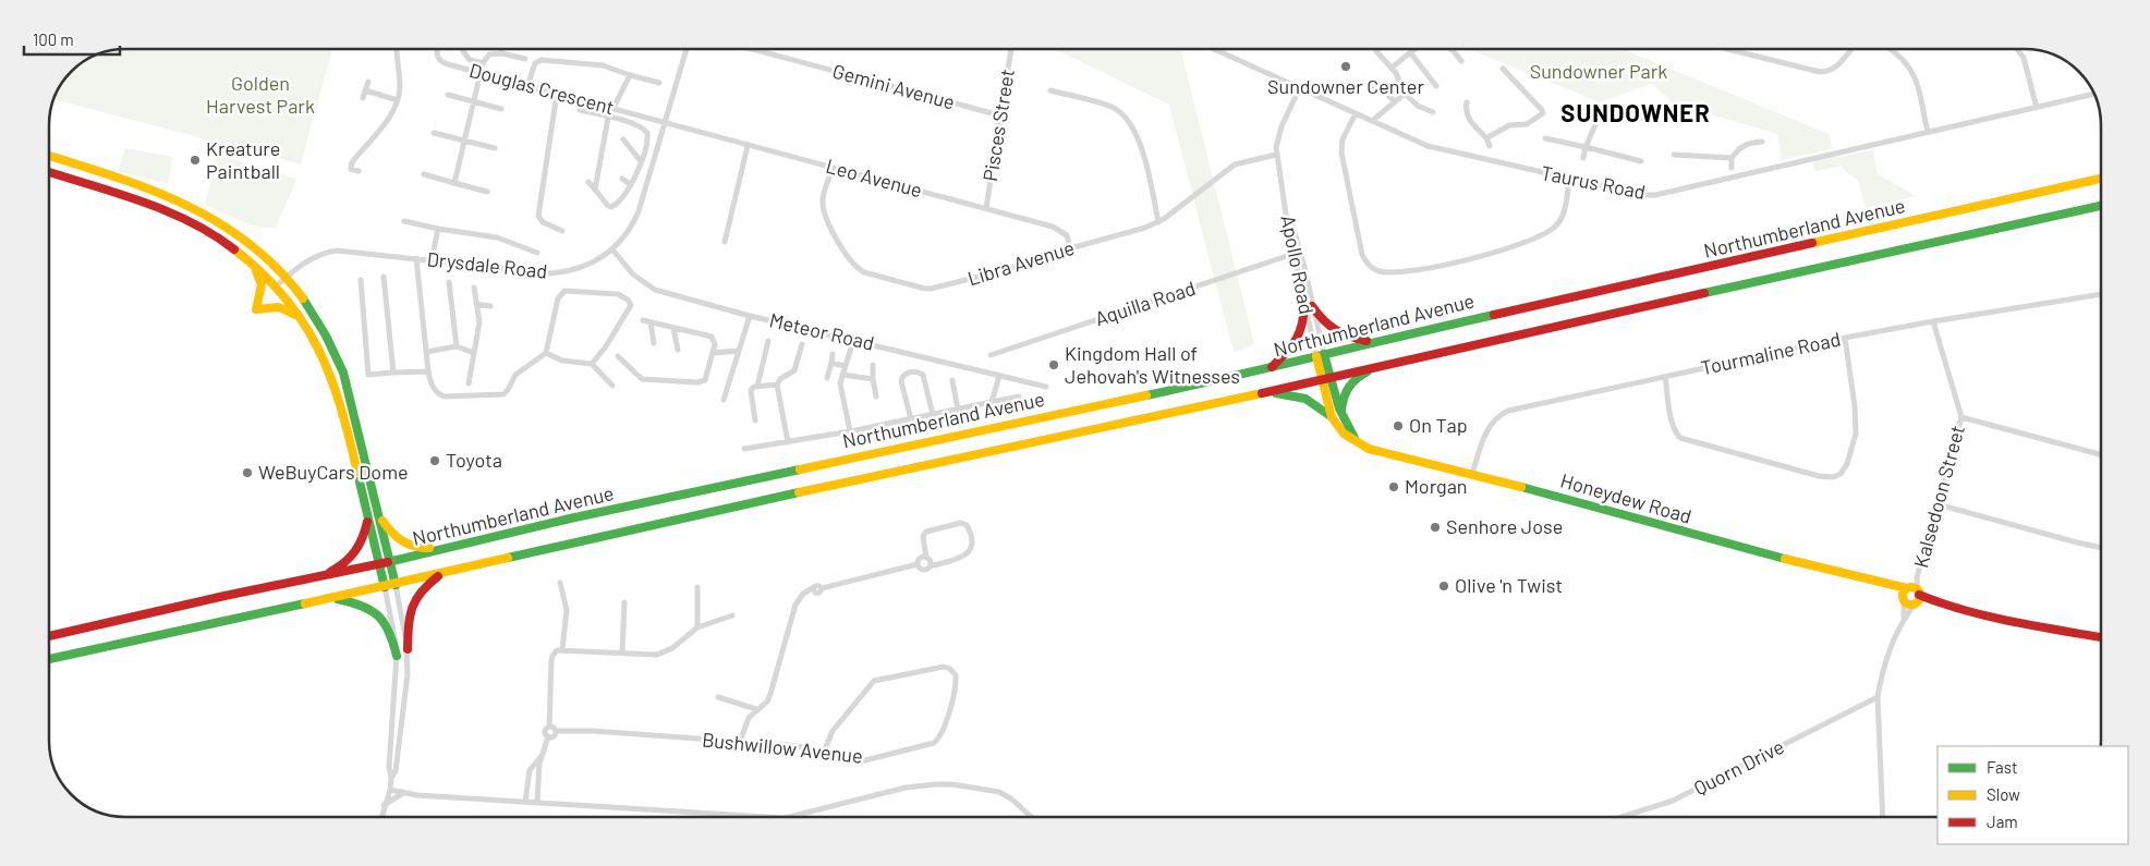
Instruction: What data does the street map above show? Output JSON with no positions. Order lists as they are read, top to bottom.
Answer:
{
  "streets": {
    "main road": ["Northumberland Avenue", "Honeydew Road"],
    "street": [
      "Gemini Avenue",
      "Douglas Crescent",
      "Pisces Street",
      "Leo Avenue",
      "Taurus Road",
      "Libra Avenue",
      "Apollo Road",
      "Drysdale Road",
      "Aquilla Road",
      "Meteor Road",
      "Tourmaline Road",
      "Kalsedoon Street",
      "Bushwillow Avenue",
      "Quorn Drive"
    ]
  },
  "crossings": [
    ["Gemini Avenue", "Pisces Street"],
    ["Douglas Crescent", "Leo Avenue"],
    ["Douglas Crescent", "Drysdale Road"],
    ["Pisces Street", "Leo Avenue"],
    ["Leo Avenue", "Libra Avenue"],
    ["Leo Avenue", "Drysdale Road"],
    ["Taurus Road", "Apollo Road"],
    ["Northumberland Avenue", "Apollo Road"],
    ["Northumberland Avenue", "Honeydew Road"],
    ["Libra Avenue", "Apollo Road"],
    ["Apollo Road", "Aquilla Road"],
    ["Apollo Road", "Honeydew Road"],
    ["Drysdale Road", "Meteor Road"],
    ["Tourmaline Road", "Kalsedoon Street"],
    ["Tourmaline Road", "Honeydew Road"],
    ["Kalsedoon Street", "Honeydew Road"]
  ],
  "districts": ["SUNDOWNER"],
  "parks": ["Sundowner Park", "Golden Harvest Park"],
  "places": [
    "Sundowner Center",
    "Kreature Paintball",
    "Kingdom Hall of Jehovah's Witnesses",
    "On Tap",
    "Toyota",
    "WeBuyCars Dome",
    "Morgan",
    "Senhore Jose",
    "Olive 'n Twist"
  ],
  "legend": ["Fast", "Slow", "Jam"],
  "scale_bar": "100 m"
}
